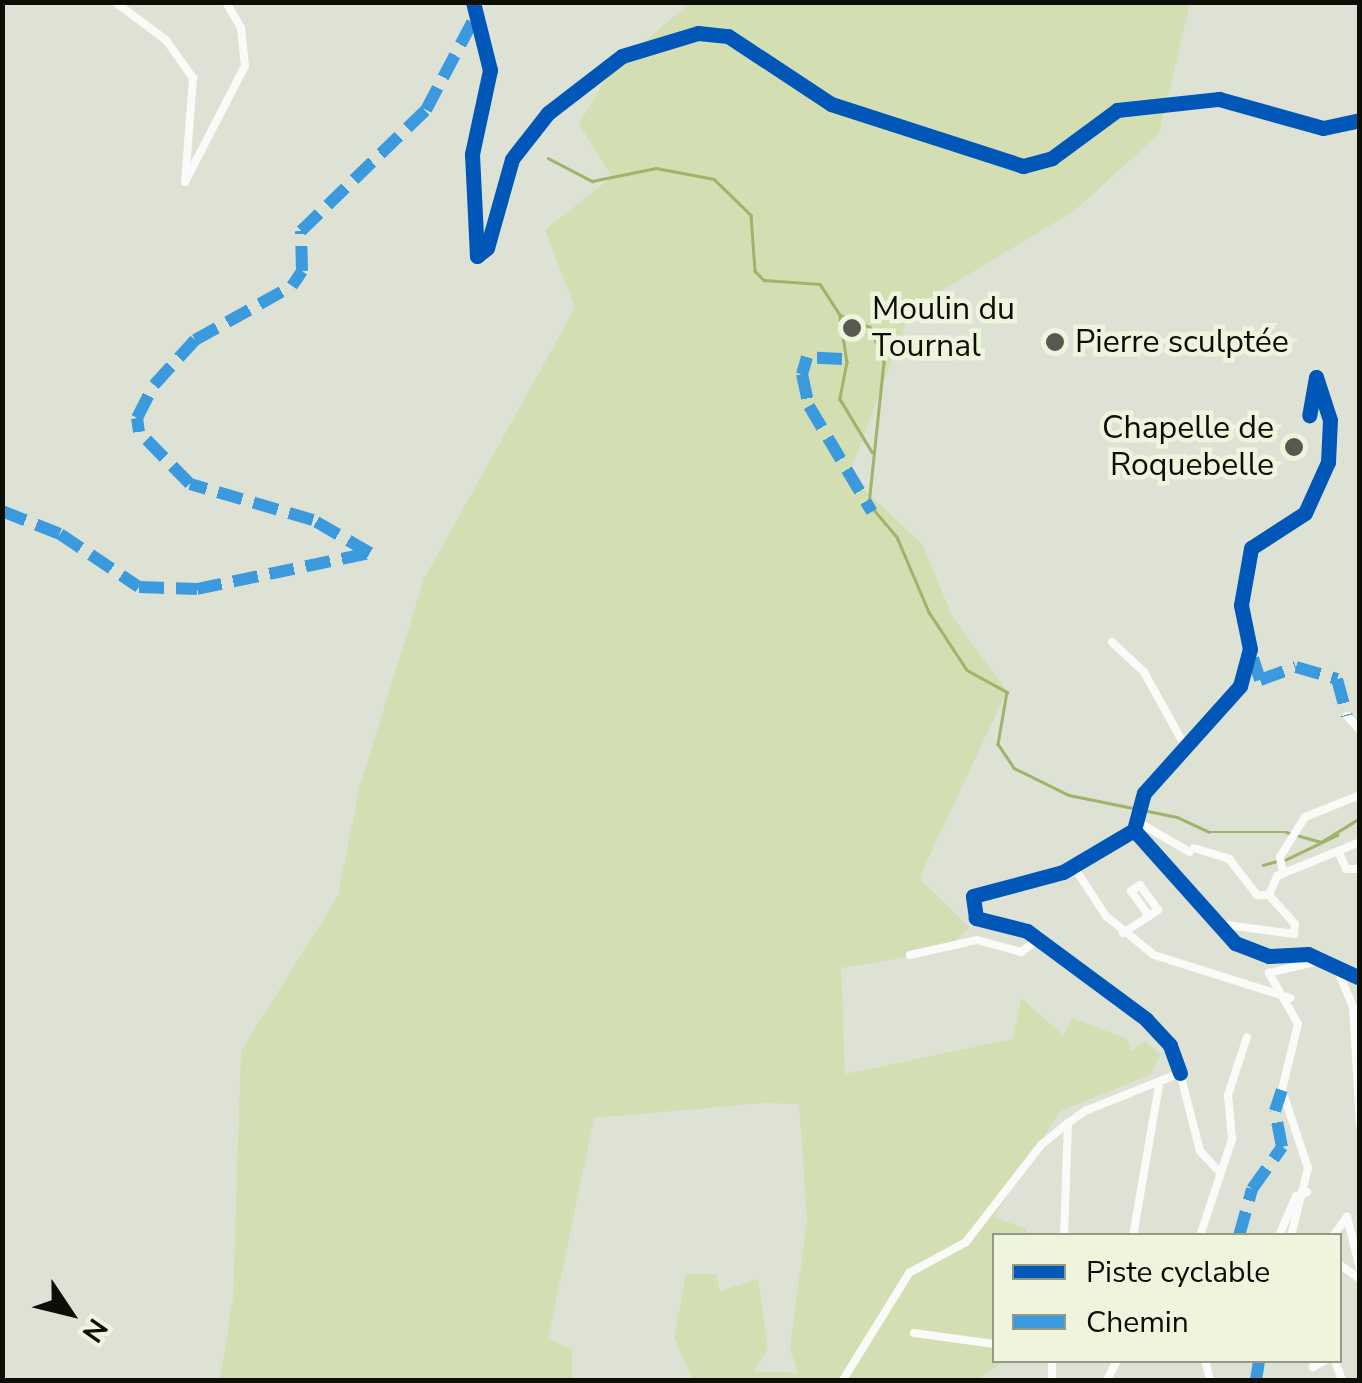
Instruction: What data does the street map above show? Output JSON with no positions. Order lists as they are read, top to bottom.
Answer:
{
  "places": ["Moulin du Tournal", "Pierre sculptée", "Chapelle de Roquebelle"],
  "legend": ["Piste cyclable", "Chemin"],
  "north": "bottom right"
}
